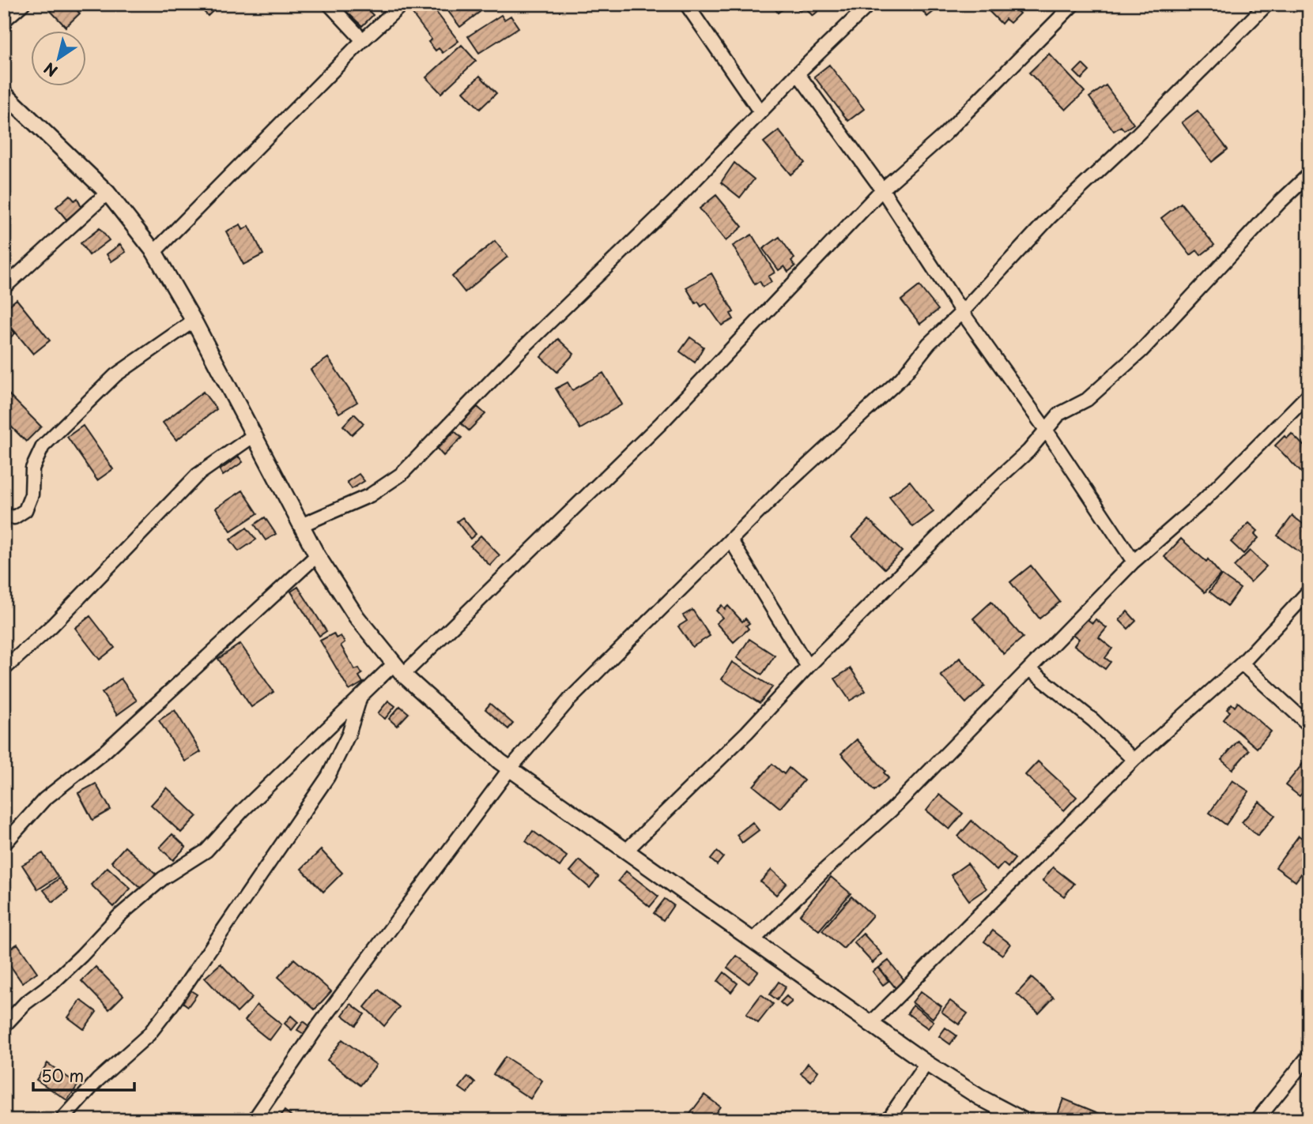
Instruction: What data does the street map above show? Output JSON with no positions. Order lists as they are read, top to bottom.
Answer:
{
  "scale_bar": "50 m",
  "north": "bottom left"
}
